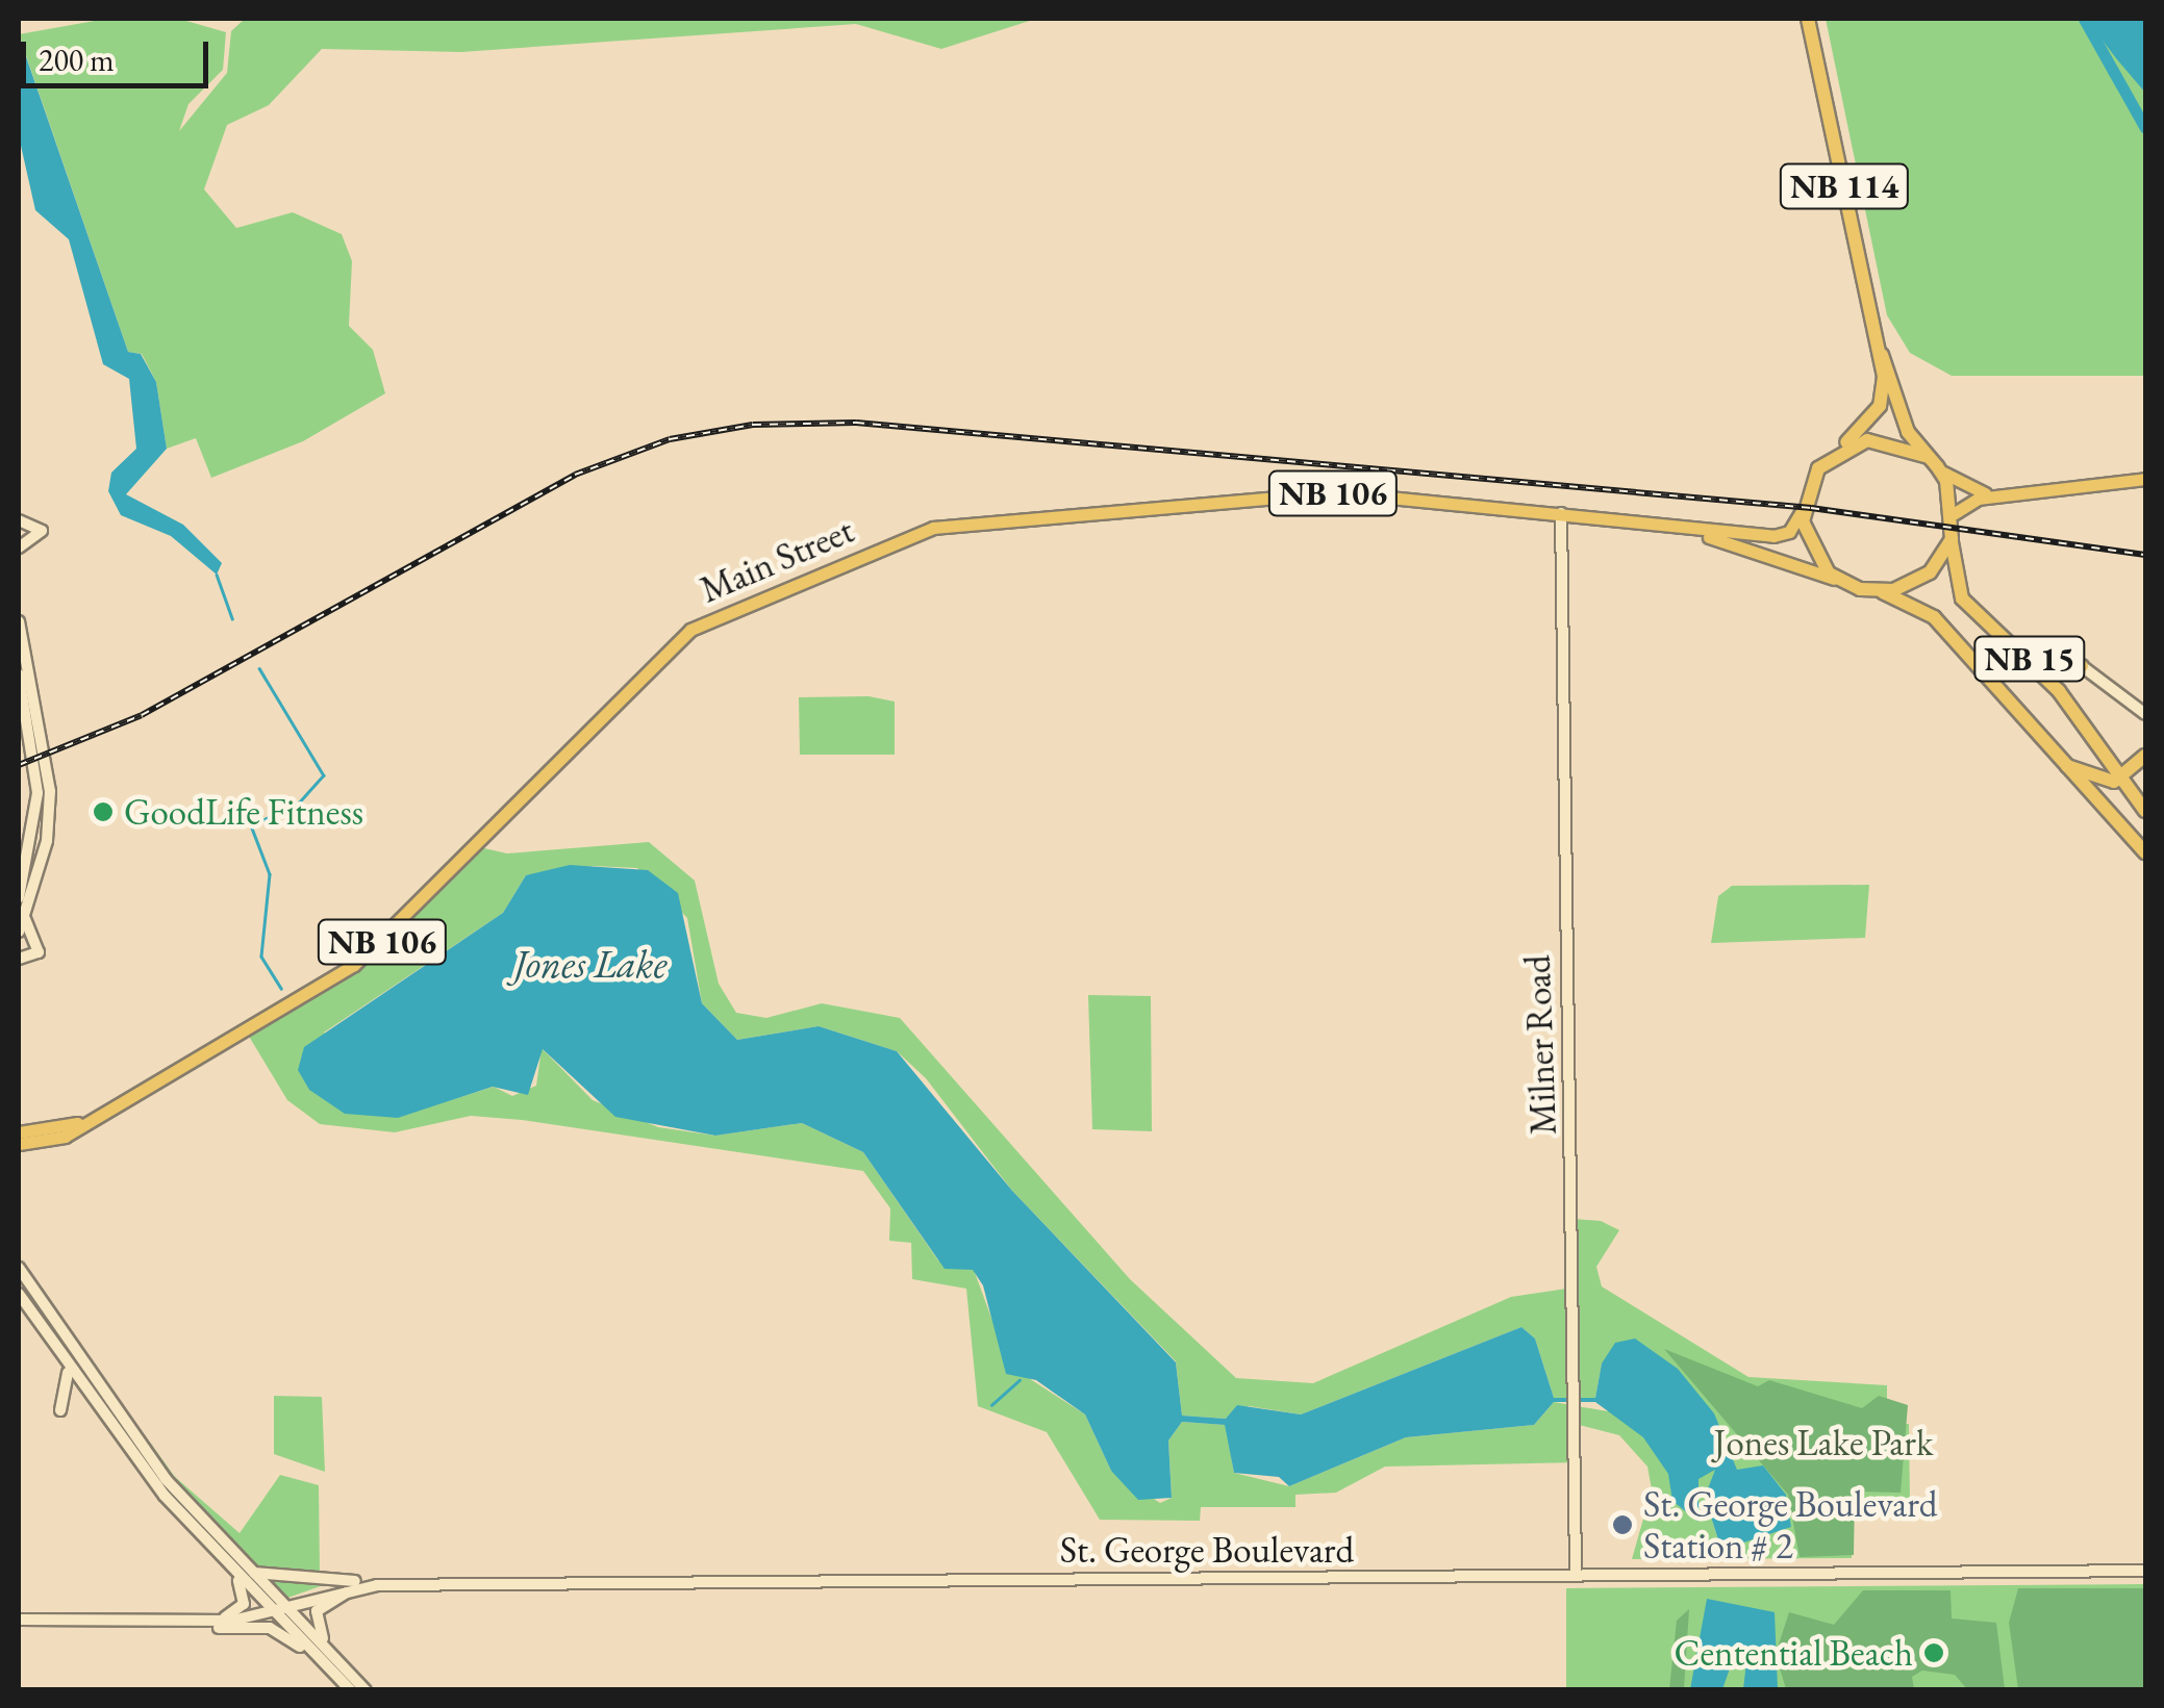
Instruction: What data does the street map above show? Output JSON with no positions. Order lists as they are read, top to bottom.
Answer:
{
  "streets": {
    "highway": ["NB 114", "NB 15"],
    "main road": [
      "NB 106",
      "Main Street",
      "Milner Road",
      "St. George Boulevard"
    ]
  },
  "crossings": [
    ["NB 114", "Main Street"],
    ["NB 114", "NB 15"],
    ["Main Street", "NB 15"],
    ["Main Street", "Milner Road"],
    ["Milner Road", "St. George Boulevard"]
  ],
  "water": ["Jones Lake"],
  "parks": ["Jones Lake Park"],
  "places": ["GoodLife Fitness", "St. George Boulevard Station # 2", "Centential Beach"],
  "scale_bar": "200 m"
}
